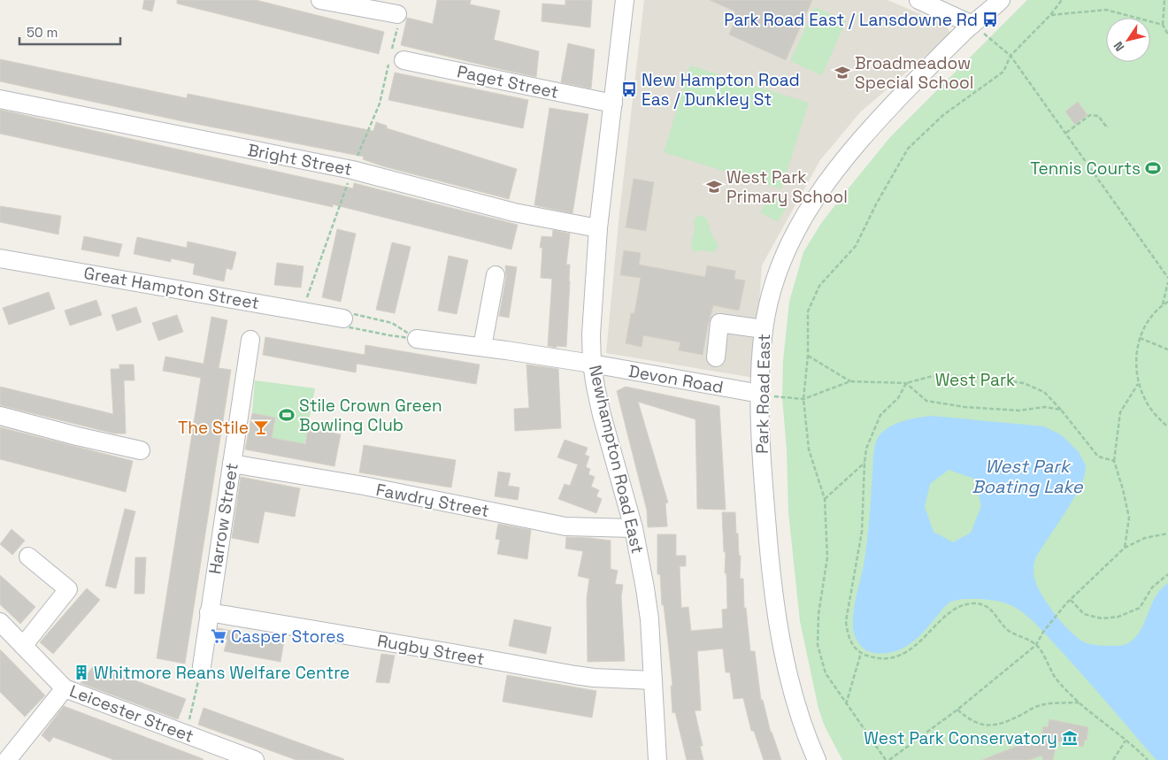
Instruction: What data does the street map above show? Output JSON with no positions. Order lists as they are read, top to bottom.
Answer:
{
  "streets": {
    "street": [
      "Paget Street",
      "Bright Street",
      "Great Hampton Street",
      "Devon Road",
      "Park Road East",
      "Newhampton Road East",
      "Fawdry Street",
      "Harrow Street",
      "Rugby Street",
      "Leicester Street"
    ]
  },
  "crossings": [
    ["Paget Street", "Newhampton Road East"],
    ["Bright Street", "Newhampton Road East"],
    ["Devon Road", "Park Road East"],
    ["Devon Road", "Newhampton Road East"],
    ["Newhampton Road East", "Fawdry Street"],
    ["Newhampton Road East", "Rugby Street"],
    ["Fawdry Street", "Harrow Street"],
    ["Harrow Street", "Rugby Street"]
  ],
  "water": ["West Park Boating Lake"],
  "parks": ["West Park"],
  "places": {
    "bus stop": ["Park Road East / Lansdowne Rd", "New Hampton Road Eas / Dunkley St"],
    "school or university": ["Broadmeadow Special School", "West Park Primary School"],
    "sports": ["Tennis Courts", "Stile Crown Green Bowling Club"],
    "bar": ["The Stile"],
    "supermarket": ["Casper Stores"],
    "building": ["Whitmore Reans Welfare Centre"],
    "museum": ["West Park Conservatory"]
  },
  "scale_bar": "50 m",
  "north": "bottom left"
}
